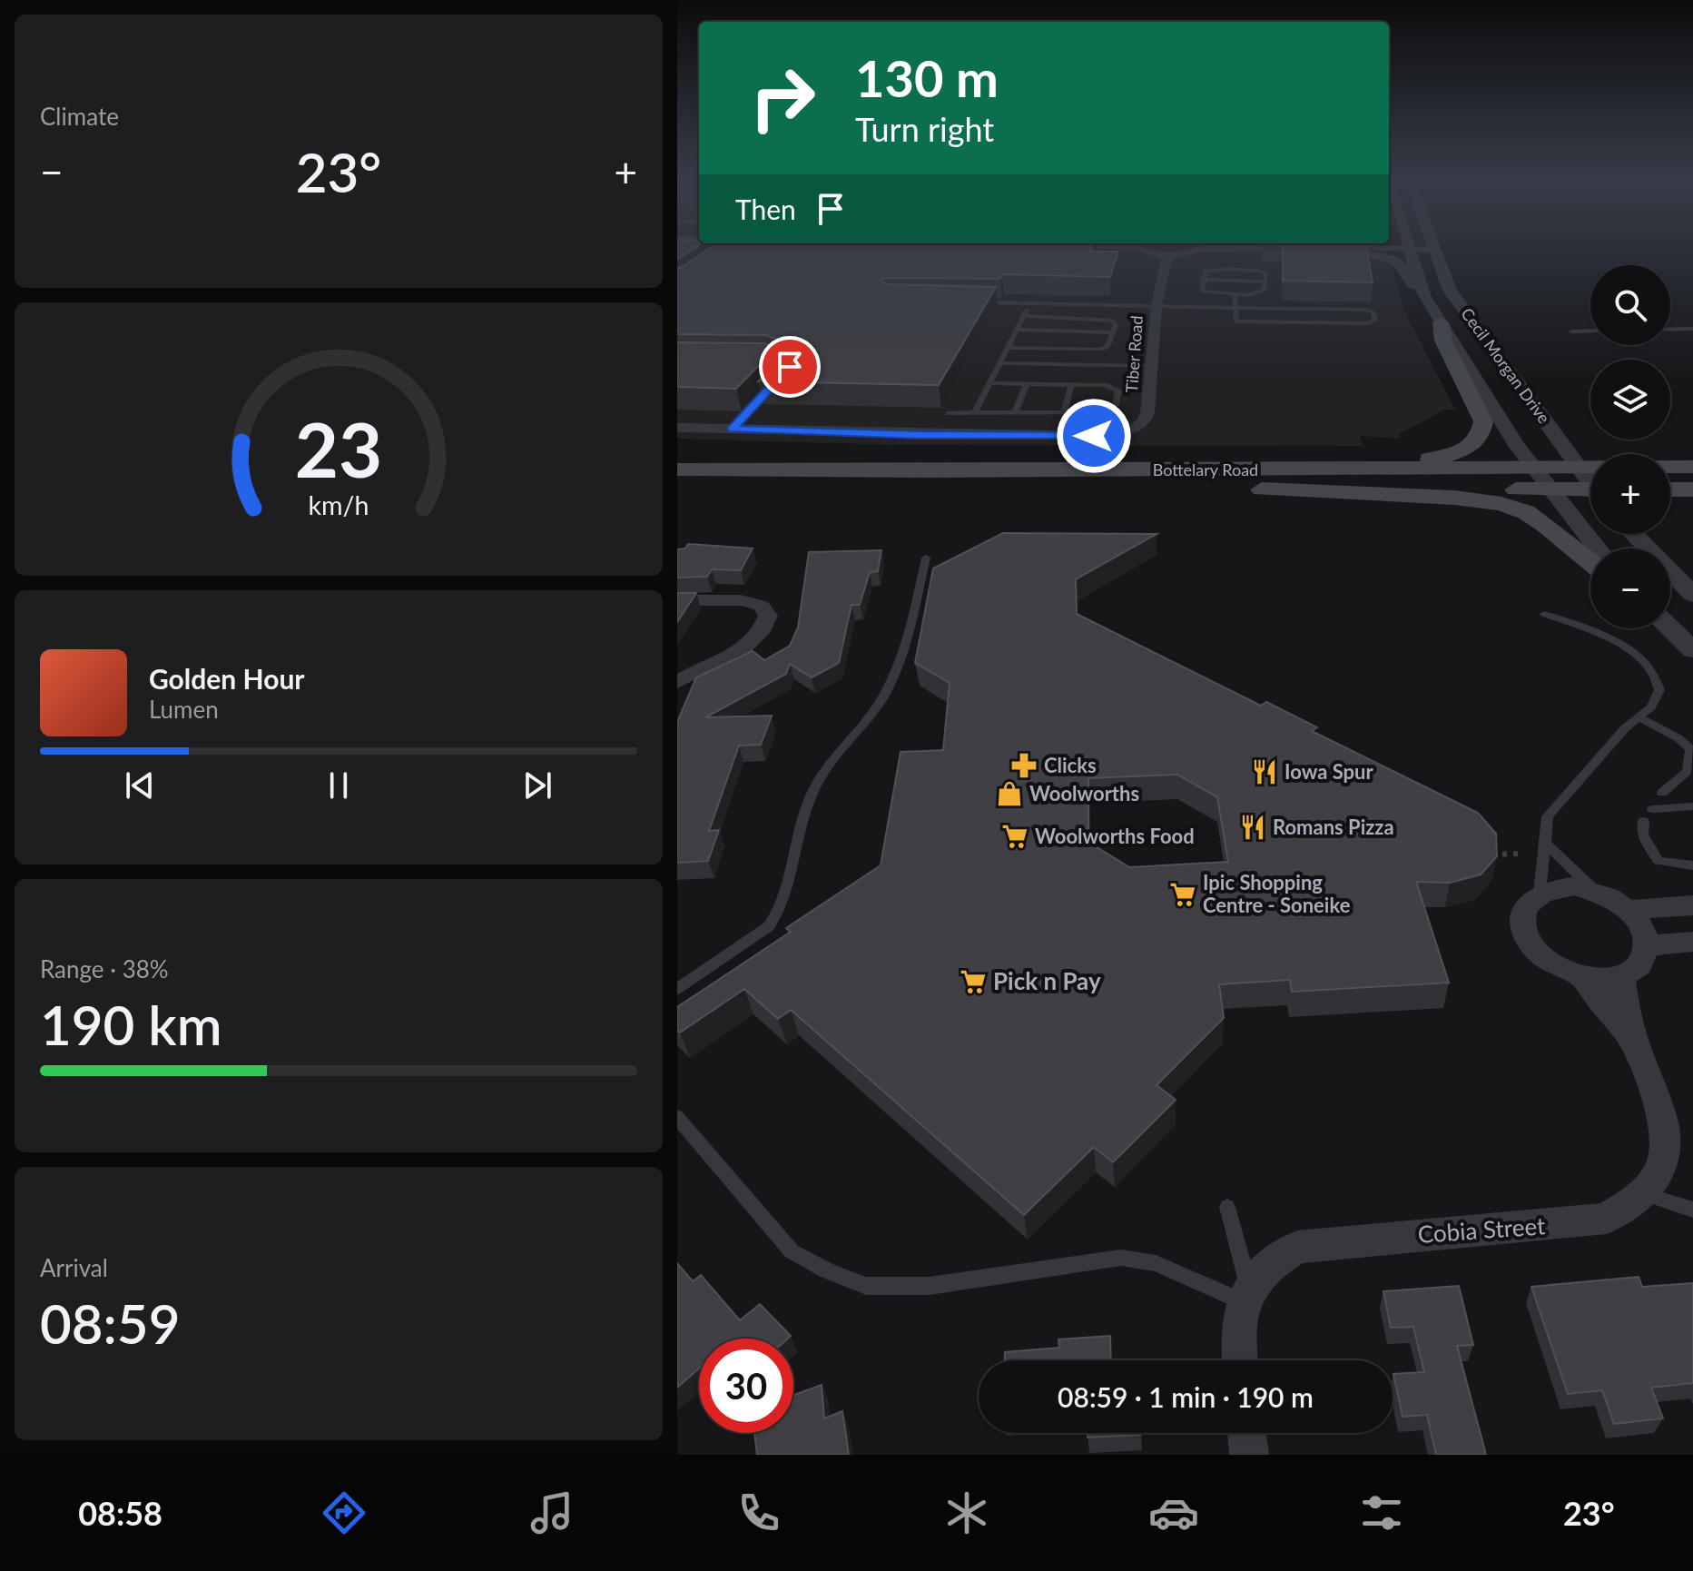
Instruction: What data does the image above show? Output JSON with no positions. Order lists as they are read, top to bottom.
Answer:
{
  "streets": {
    "main road": ["Bottelary Road"],
    "street": ["Tiber Road", "Cecil Morgan Drive", "Cobia Street"]
  },
  "crossings": [
    ["Cecil Morgan Drive", "Bottelary Road"]
  ],
  "places": {
    "pharmacy": ["Clicks"],
    "restaurant": ["Iowa Spur", "Romans Pizza"],
    "shop": ["Woolworths"],
    "supermarket": ["Woolworths Food", "Ipic Shopping Centre - Soneike", "Pick n Pay"]
  },
  "page": {
    "tile": [
      "Climate",
      ["Range · 38%", "190 km"],
      ["Arrival", "08:59"]
    ],
    "turn": ["130 m", "Turn right"],
    "heat": ["−", "23°", "+"],
    "then": "Then",
    "map_buttons": ["+", "−"],
    "song": ["Golden Hour", "Lumen"],
    "limit": "30",
    "trip": "08:59 · 1 min · 190 m",
    "tabs": ["08:58", "23°"],
    "gauge": ["23", "km/h"]
  }
}
